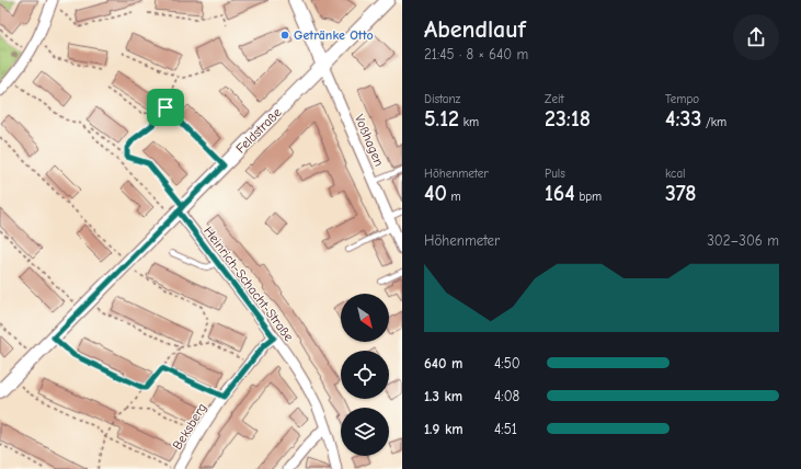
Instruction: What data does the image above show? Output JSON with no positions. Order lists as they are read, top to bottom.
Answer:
{
  "streets": {
    "street": [
      "Feldstraße",
      "Voßhagen",
      "Heinrich-Schacht-Straße",
      "Beksberg"
    ]
  },
  "crossings": [
    ["Feldstraße", "Voßhagen"],
    ["Feldstraße", "Heinrich-Schacht-Straße"],
    ["Heinrich-Schacht-Straße", "Beksberg"]
  ],
  "places": ["Getränke Otto"],
  "north": "bottom right",
  "page": {
    "heading": ["Abendlauf", "21:45 · 8 × 640 m"],
    "stats": [
      ["Distanz", "5.12 km"],
      ["Zeit", "23:18"],
      ["Tempo", "4:33 /km"],
      ["Höhenmeter", "40 m"],
      ["Puls", "164 bpm"],
      ["kcal", "378"]
    ],
    "chart": ["Höhenmeter", "302–306 m"],
    "list": [
      {
        "name": "640 m",
        "note": "4:50"
      },
      {
        "name": "1.3 km",
        "note": "4:08"
      },
      {
        "name": "1.9 km",
        "note": "4:51"
      }
    ]
  }
}
